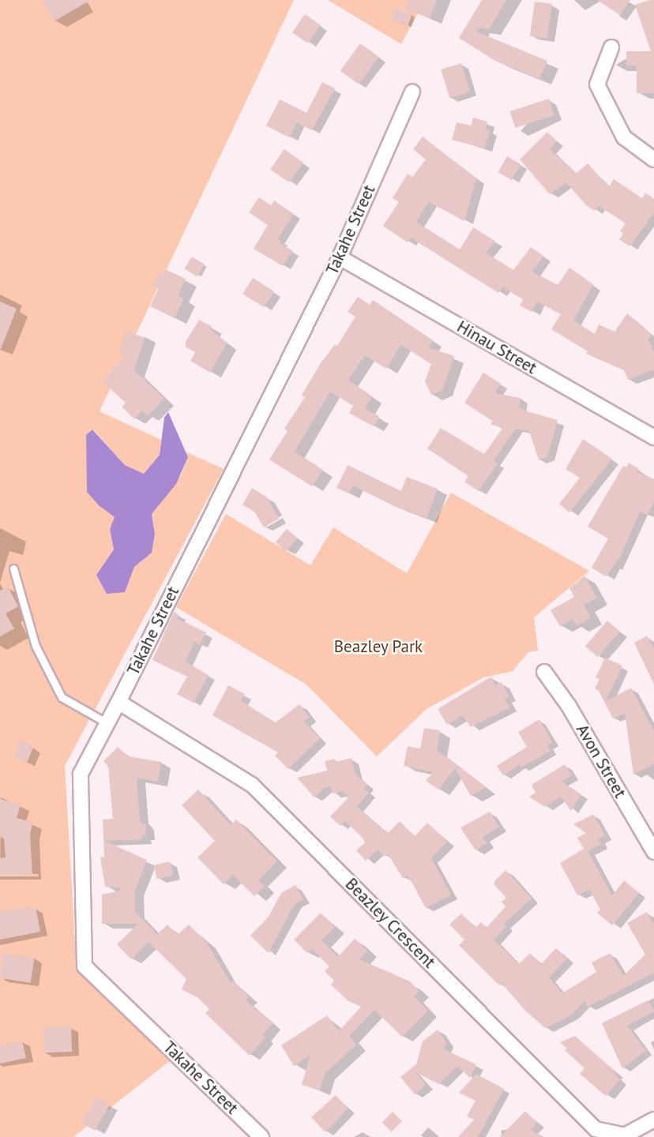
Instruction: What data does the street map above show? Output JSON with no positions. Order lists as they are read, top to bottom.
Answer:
{
  "streets": {
    "street": [
      "Takahe Street",
      "Hinau Street",
      "Avon Street",
      "Beazley Crescent"
    ]
  },
  "crossings": [
    ["Takahe Street", "Hinau Street"],
    ["Takahe Street", "Beazley Crescent"]
  ],
  "parks": ["Beazley Park"]
}
